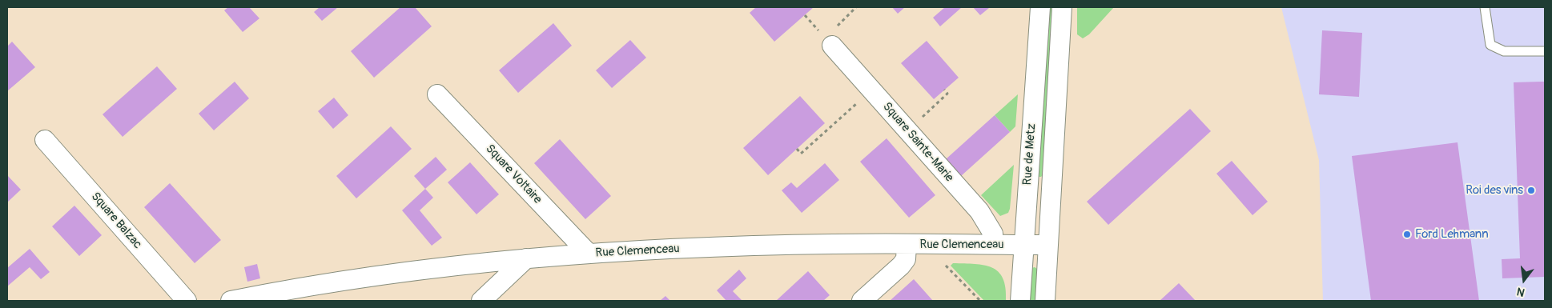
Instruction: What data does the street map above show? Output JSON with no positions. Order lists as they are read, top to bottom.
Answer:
{
  "streets": {
    "street": [
      "Square Sainte-Marie",
      "Rue de Metz",
      "Square Voltaire",
      "Square Balzac",
      "Rue Clemenceau"
    ]
  },
  "crossings": [
    ["Square Sainte-Marie", "Rue Clemenceau"],
    ["Rue de Metz", "Rue Clemenceau"],
    ["Square Voltaire", "Rue Clemenceau"]
  ],
  "places": ["Roi des vins", "Ford Lehmann"],
  "north": "bottom"
}
